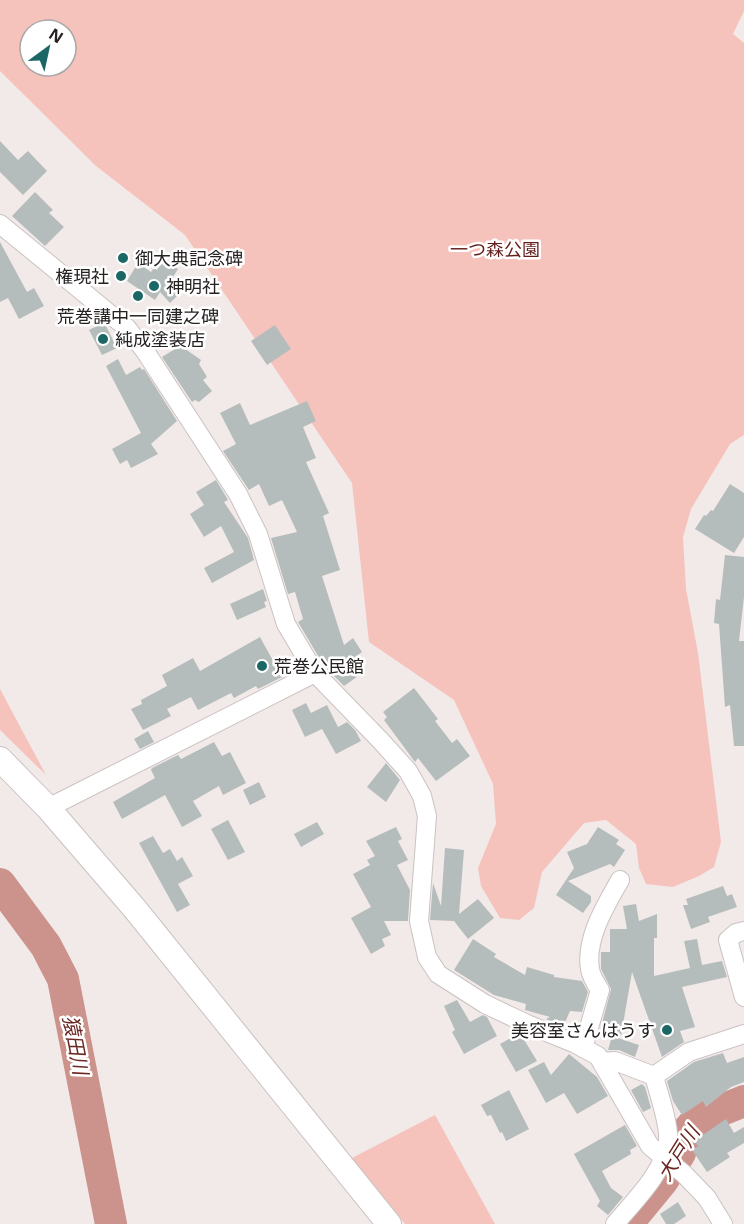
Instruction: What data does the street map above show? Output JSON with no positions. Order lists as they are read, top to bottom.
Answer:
{
  "water": ["猿田川", "大戸川"],
  "parks": ["一つ森公園"],
  "places": [
    "御大典記念碑",
    "権現社",
    "神明社",
    "荒巻講中一同建之碑",
    "純成塗装店",
    "荒巻公民館",
    "美容室さんはうす"
  ],
  "north": "top right"
}
